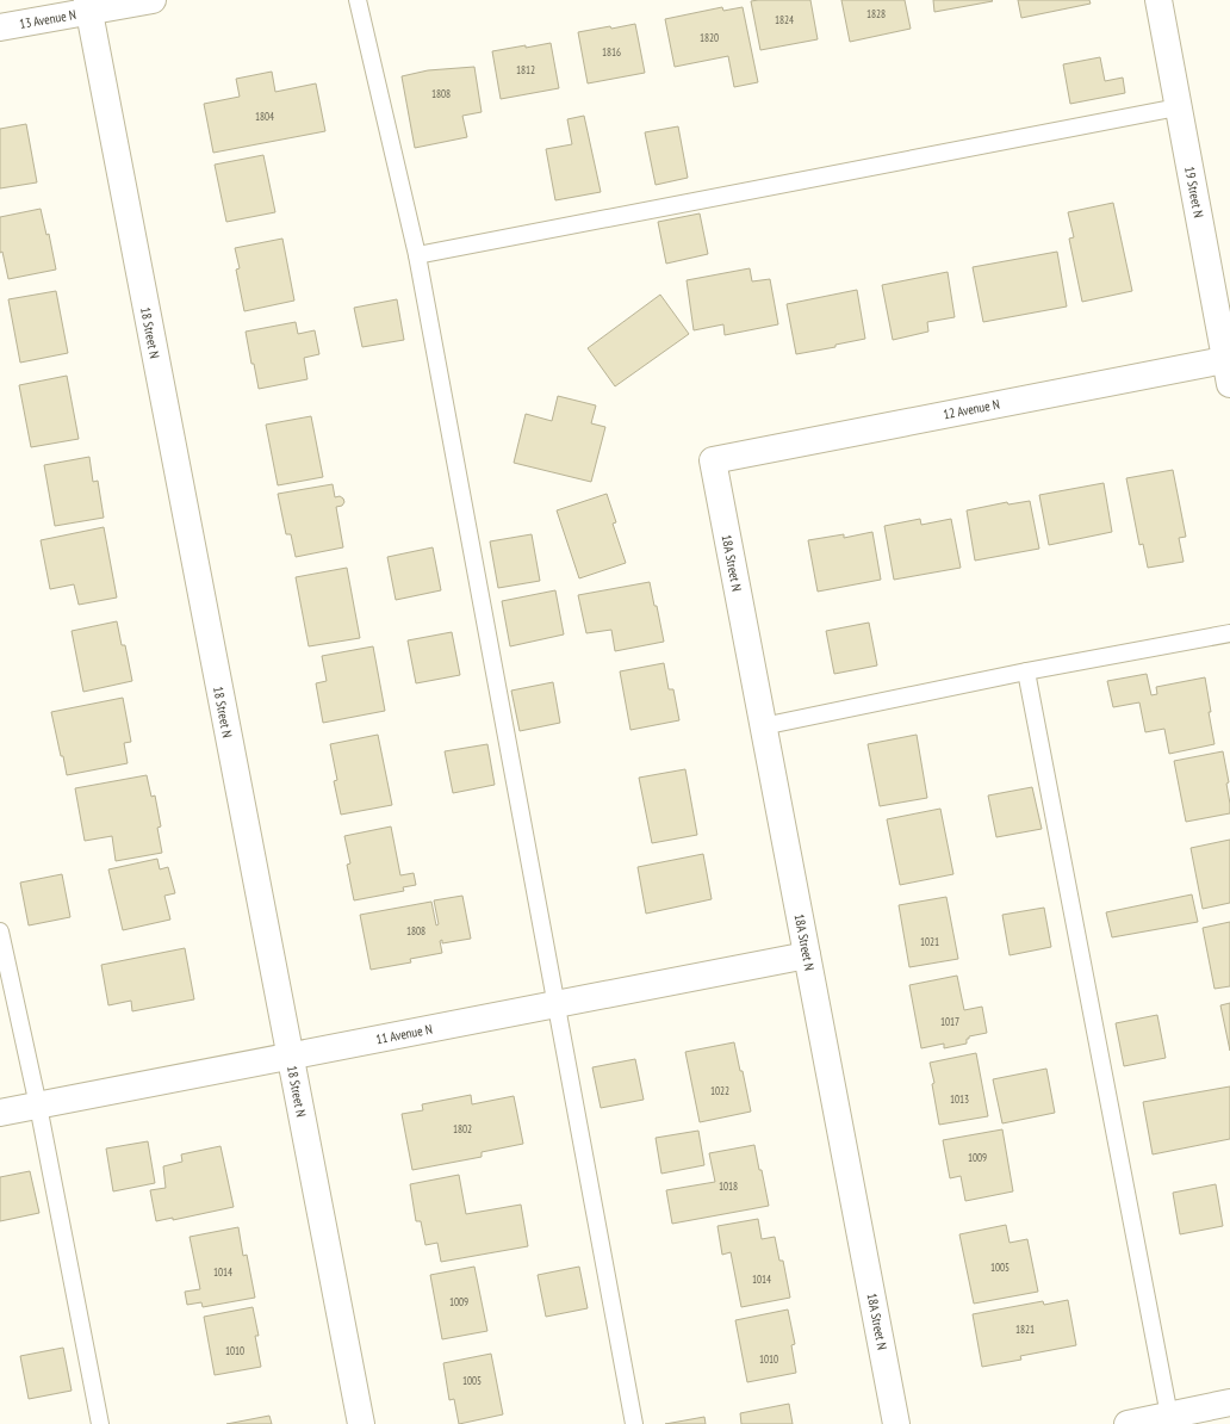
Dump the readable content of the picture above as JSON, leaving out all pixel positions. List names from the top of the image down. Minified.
{"streets":{"street":["13 Avenue N","19 Street N","18 Street N","12 Avenue N","18A Street N","11 Avenue N"]},"crossings":[["13 Avenue N","18 Street N"],["19 Street N","12 Avenue N"],["18 Street N","11 Avenue N"],["12 Avenue N","18A Street N"],["18A Street N","11 Avenue N"]],"house_numbers":["1828","1824","1820","1816","1812","1808","1804","1808","1021","1017","1022","1013","1802","1009","1018","1005","1014","1014","1009","1821","1010","1010","1005"]}
